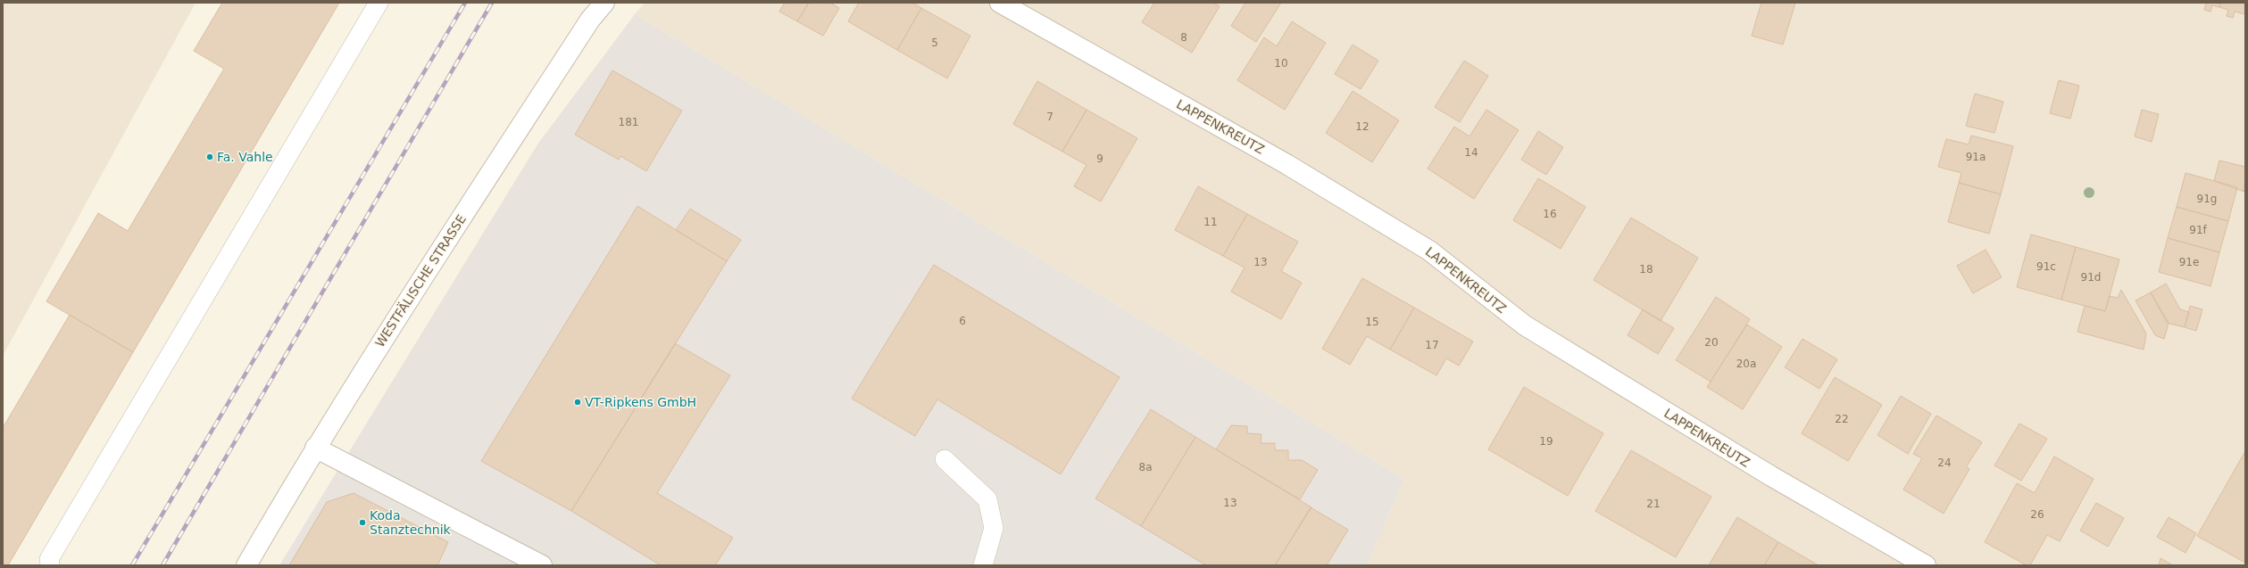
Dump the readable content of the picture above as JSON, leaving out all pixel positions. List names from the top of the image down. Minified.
{"streets":{"street":["LAPPENKREUTZ","WESTFÄLISCHE STRASSE"]},"places":["Fa. Vahle","VT-Ripkens GmbH","Koda Stanztechnik"],"house_numbers":["8","5","10","7","181","12","14","91a","9","91g","16","11","91f","13","91e","91c","18","91d","6","15","20","17","20a","22","19","24","8a","13","21","26"]}
